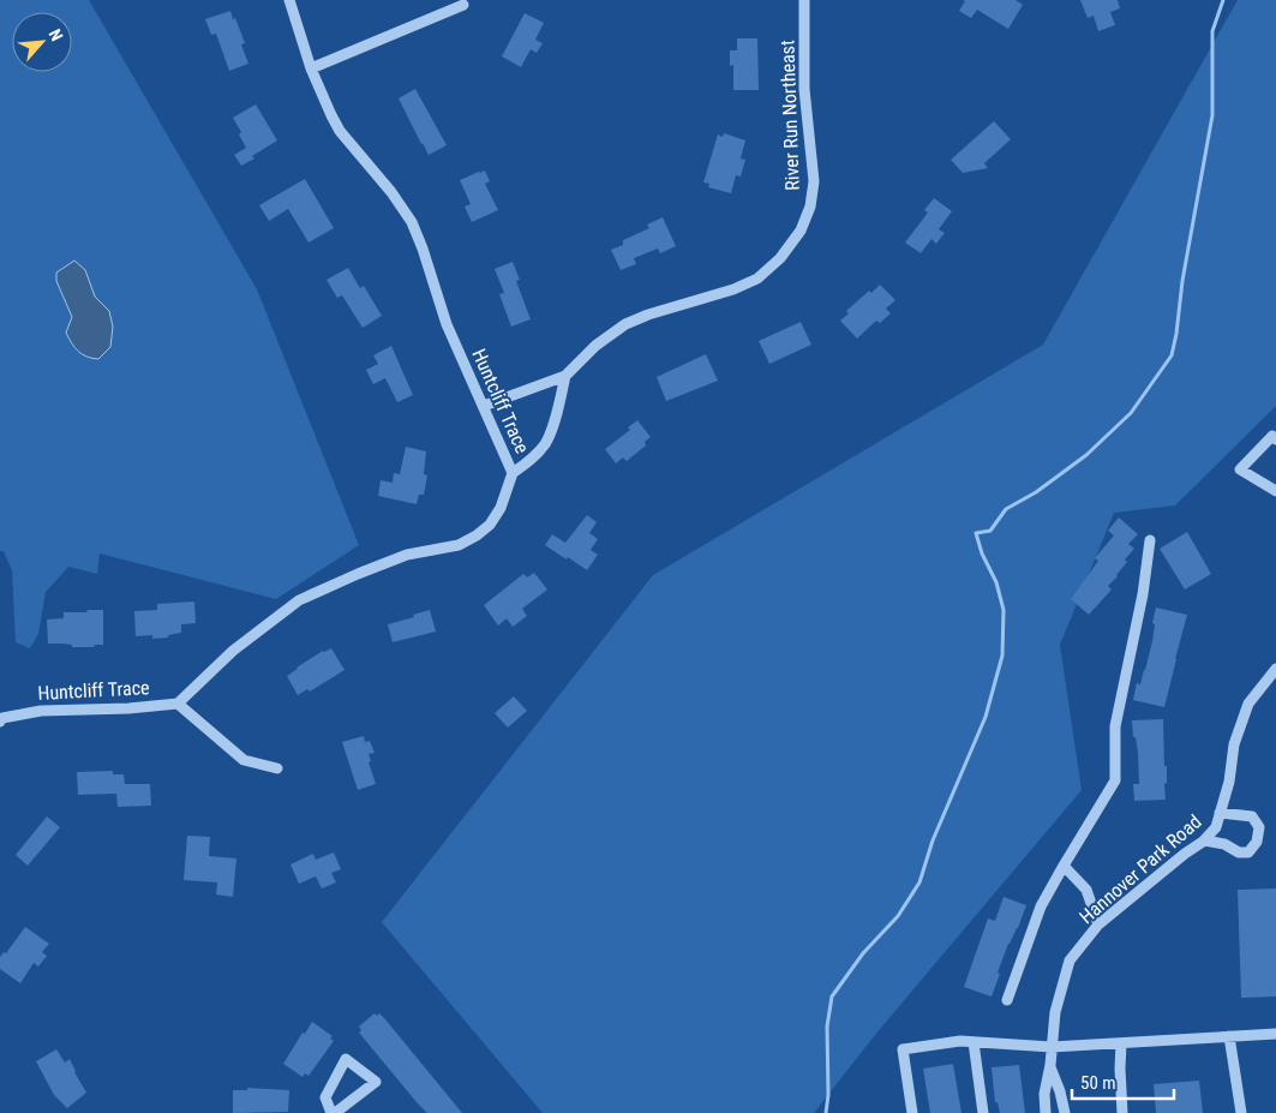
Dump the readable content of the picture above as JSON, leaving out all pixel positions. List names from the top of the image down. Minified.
{"streets":{"street":["River Run Northeast","Huntcliff Trace","Hannover Park Road"]},"crossings":[["River Run Northeast","Huntcliff Trace"]],"scale_bar":"50 m","north":"top right"}
